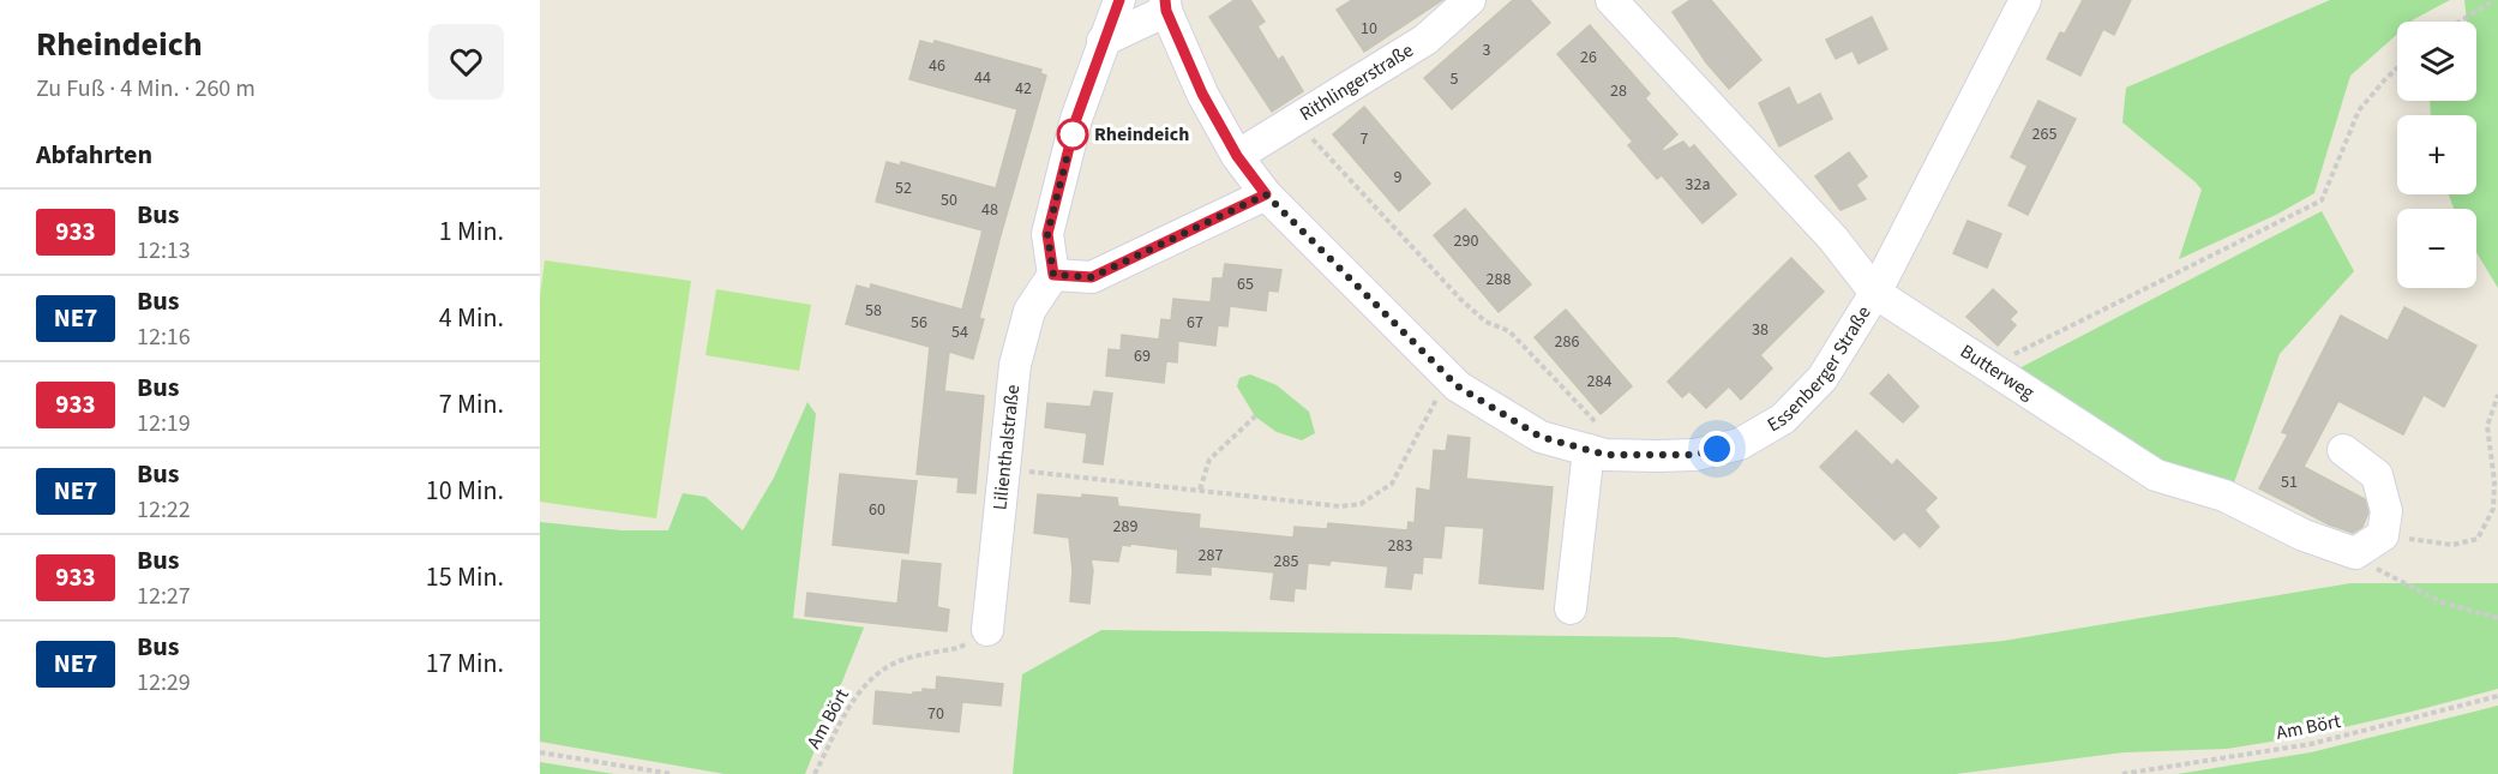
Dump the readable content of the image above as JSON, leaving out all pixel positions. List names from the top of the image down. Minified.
{"streets":{"street":["Rithlingerstraße","Essenberger Straße","Butterweg","Lilienthalstraße"],"path":["Am Bört"]},"crossings":[["Essenberger Straße","Butterweg"],["Lilienthalstraße","Am Bört"]],"places":["Rheindeich"],"lines":["bus line 933"],"house_numbers":["10","3","26","46","44","5","42","28","265","7","9","32a","52","50","48","290","288","65","58","56","67","38","54","286","69","284","51","60","289","283","287","285","70"],"page":{"heading":[["Rheindeich","Zu Fuß · 4 Min. · 260 m"],"Abfahrten"],"map_buttons":["+","−"],"list":[{"mark":"933","name":"Bus","note":"12:13","value":"1 Min."},{"mark":"NE7","name":"Bus","note":"12:16","value":"4 Min."},{"mark":"933","name":"Bus","note":"12:19","value":"7 Min."},{"mark":"NE7","name":"Bus","note":"12:22","value":"10 Min."},{"mark":"933","name":"Bus","note":"12:27","value":"15 Min."},{"mark":"NE7","name":"Bus","note":"12:29","value":"17 Min."}]}}
